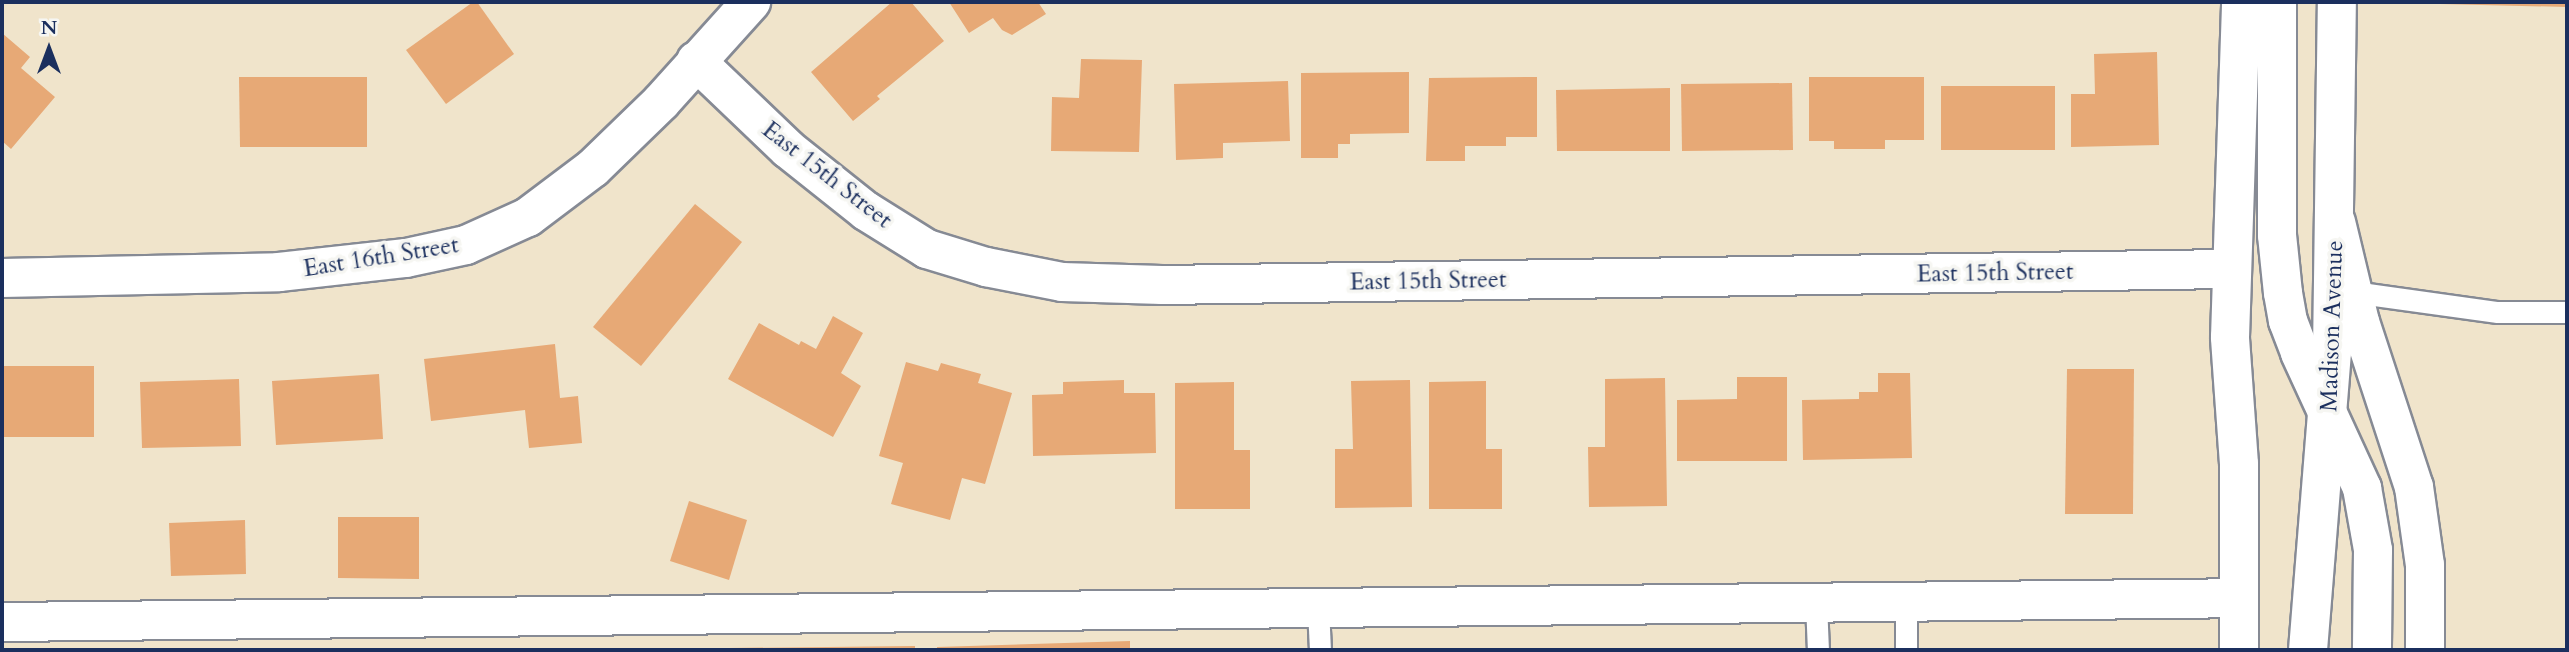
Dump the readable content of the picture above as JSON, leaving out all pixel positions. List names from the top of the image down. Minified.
{"streets":{"main road":["East 15th Street","East 16th Street","Madison Avenue"]},"crossings":[["East 15th Street","East 16th Street"]],"north":"top"}
